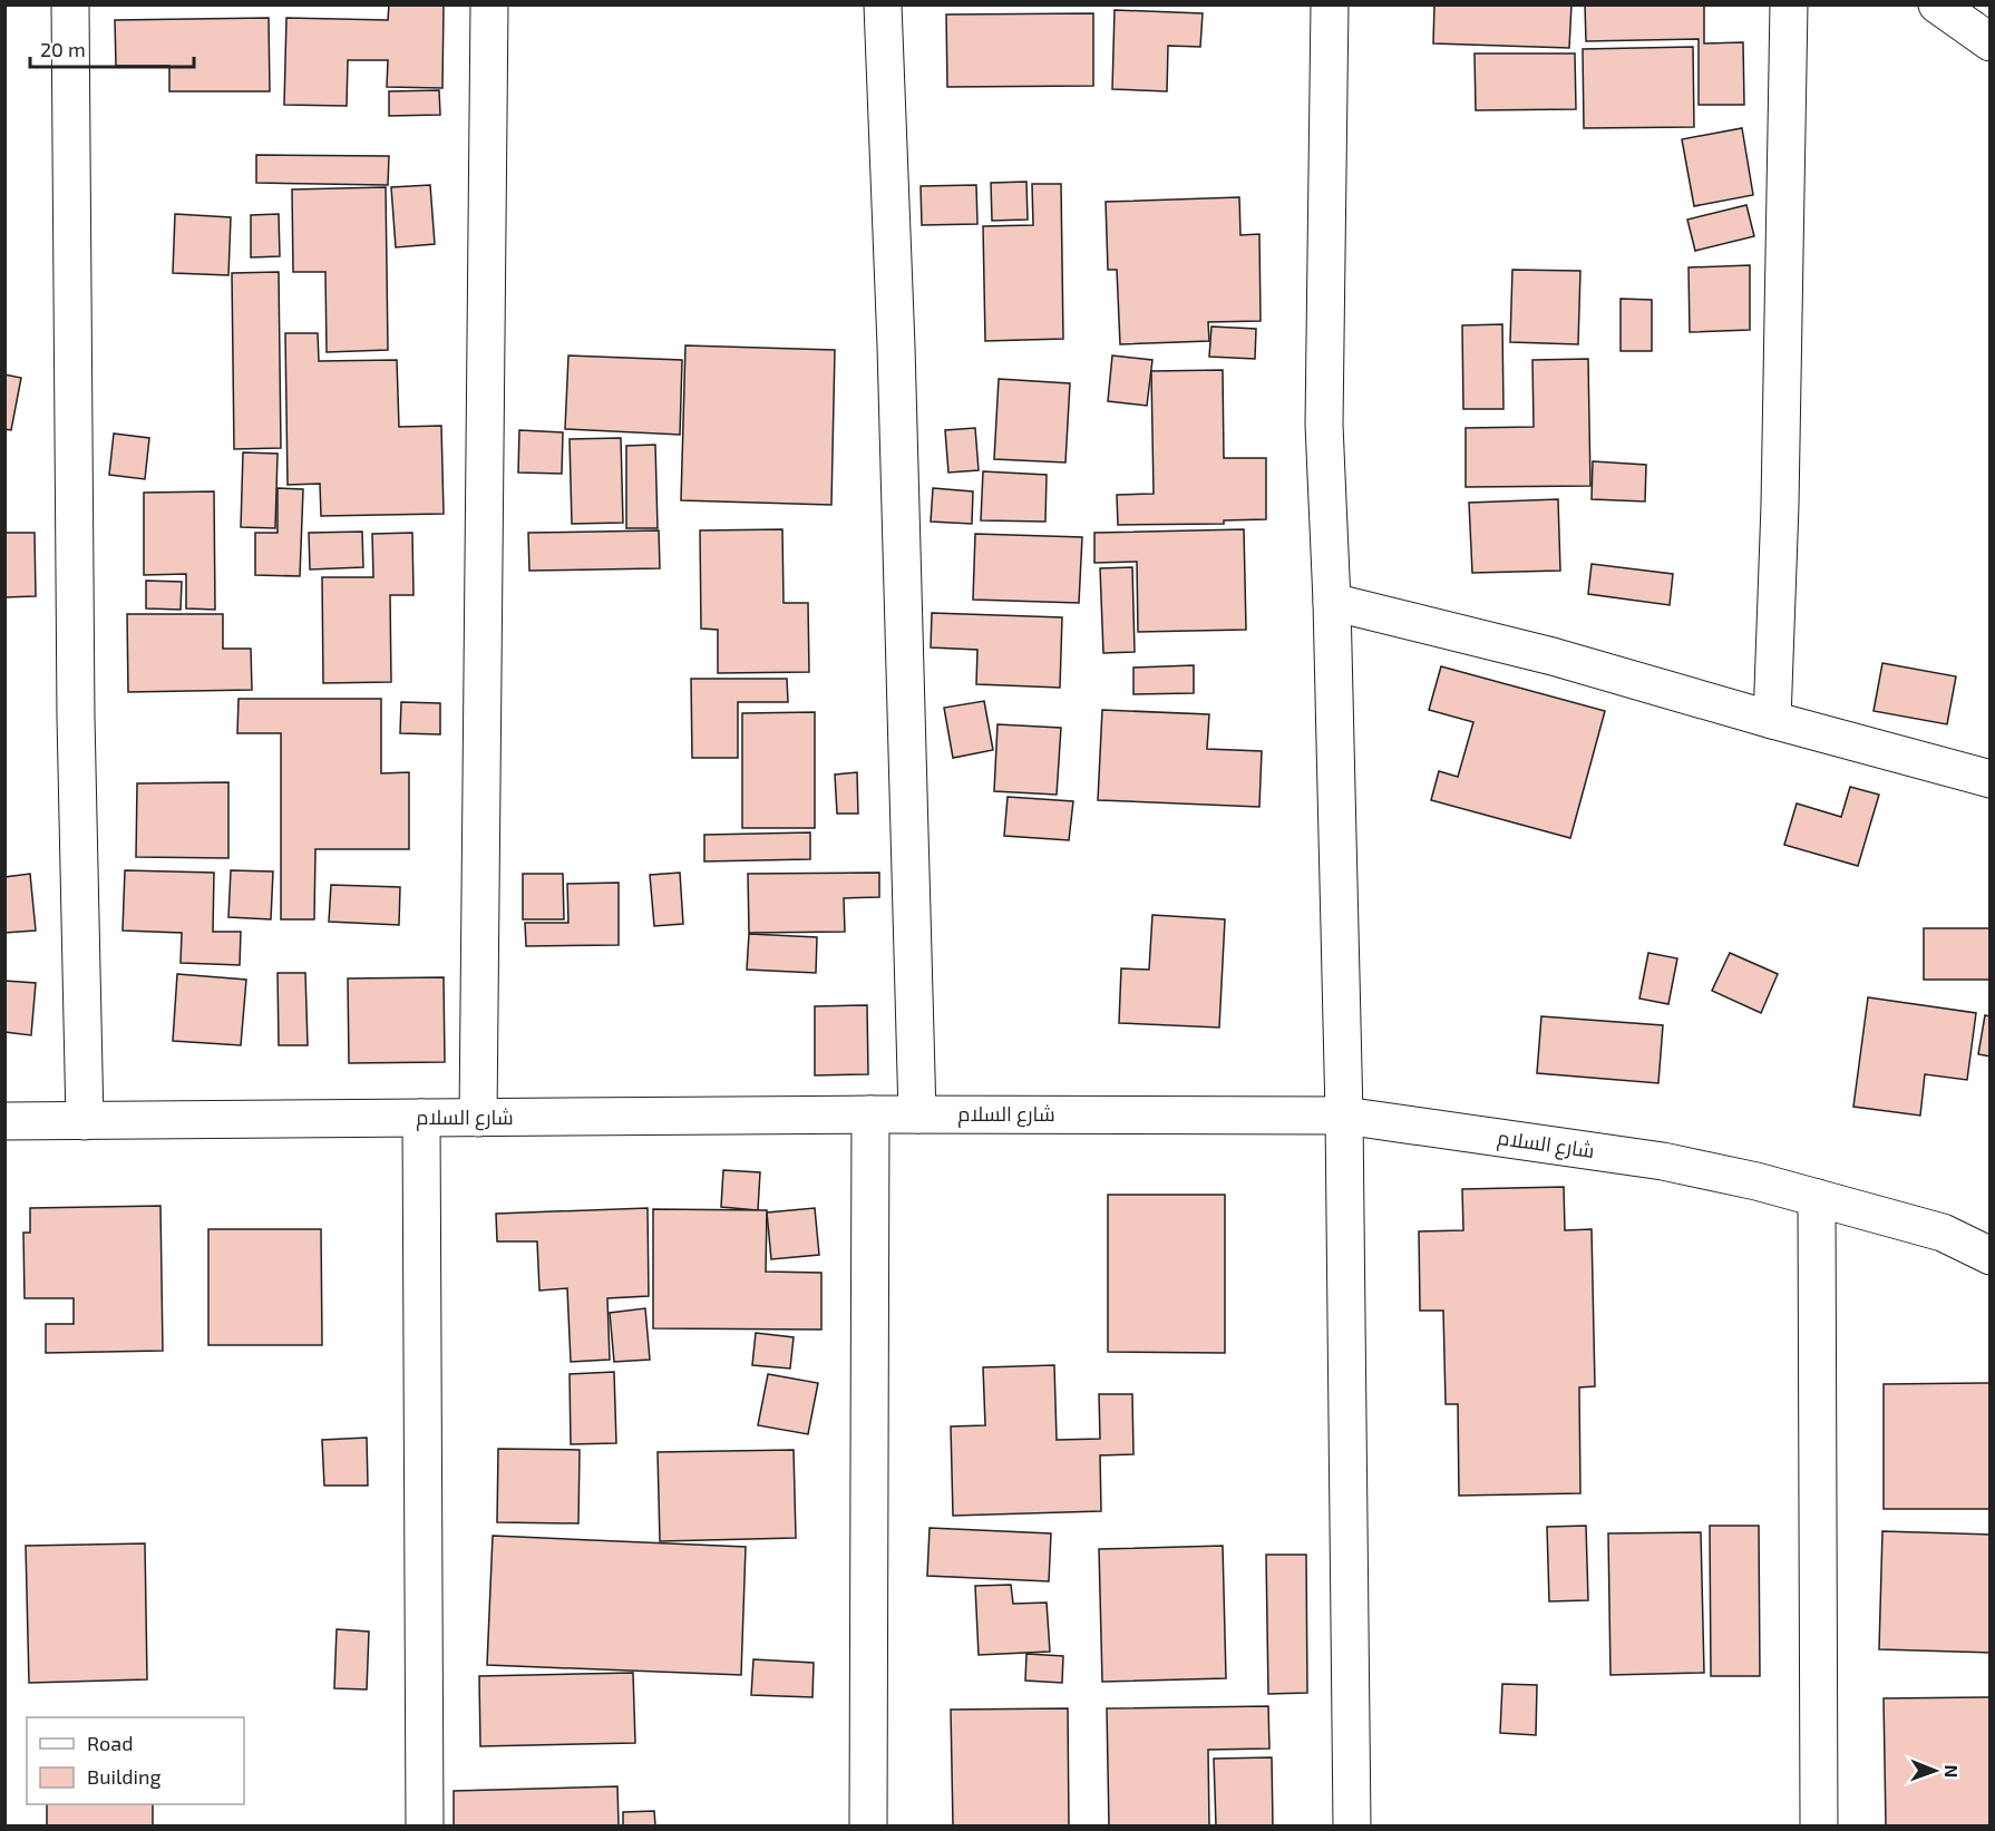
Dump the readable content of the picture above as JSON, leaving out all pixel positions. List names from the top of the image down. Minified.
{"streets":{"street":["شارع السلام"]},"legend":["Road","Building"],"scale_bar":"20 m","north":"right"}
